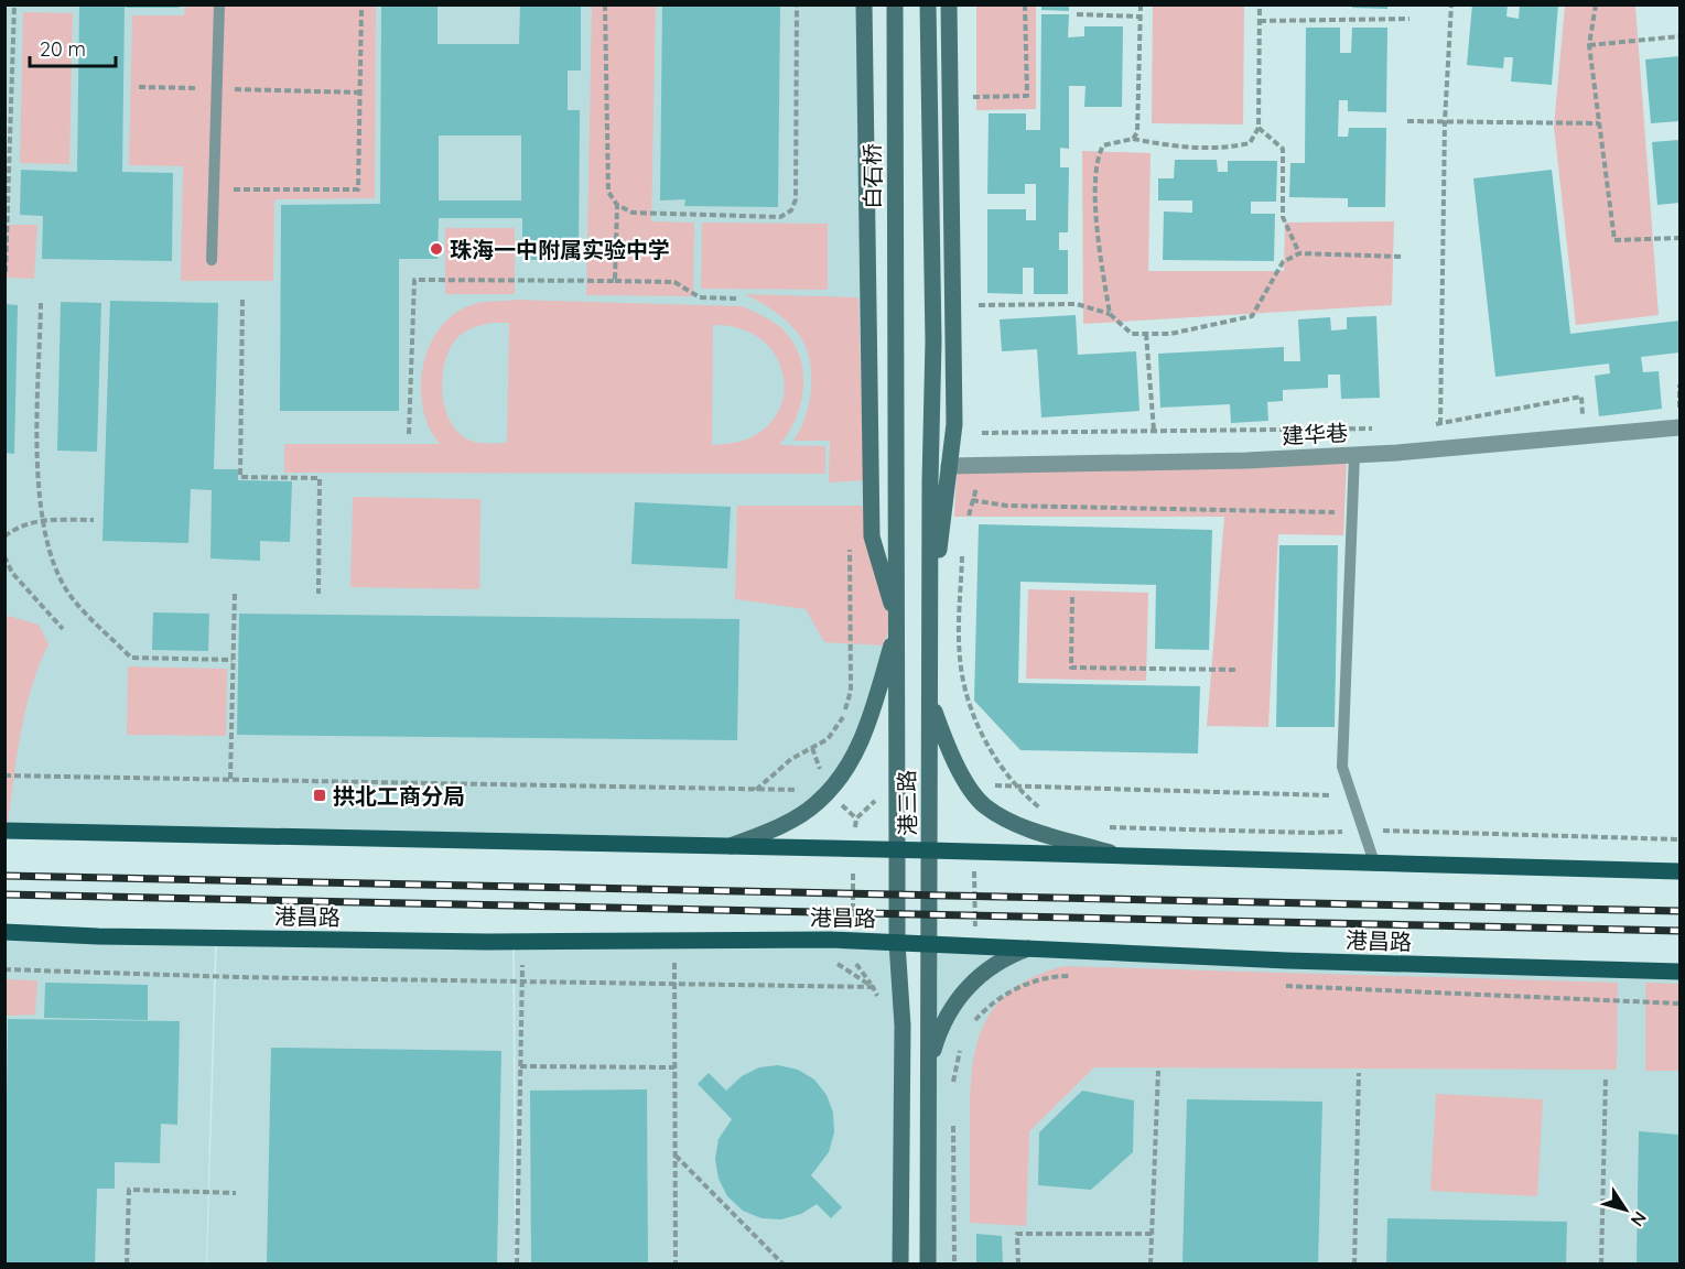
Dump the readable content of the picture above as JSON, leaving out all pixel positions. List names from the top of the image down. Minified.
{"streets":{"main road":["白石桥","港三路","港昌路"],"street":["建华巷"]},"crossings":[["白石桥","港昌路"],["港三路","港昌路"]],"places":{"other":["珠海一中附属实验中学"],"transit":["拱北工商分局"]},"scale_bar":"20 m","north":"bottom right"}
